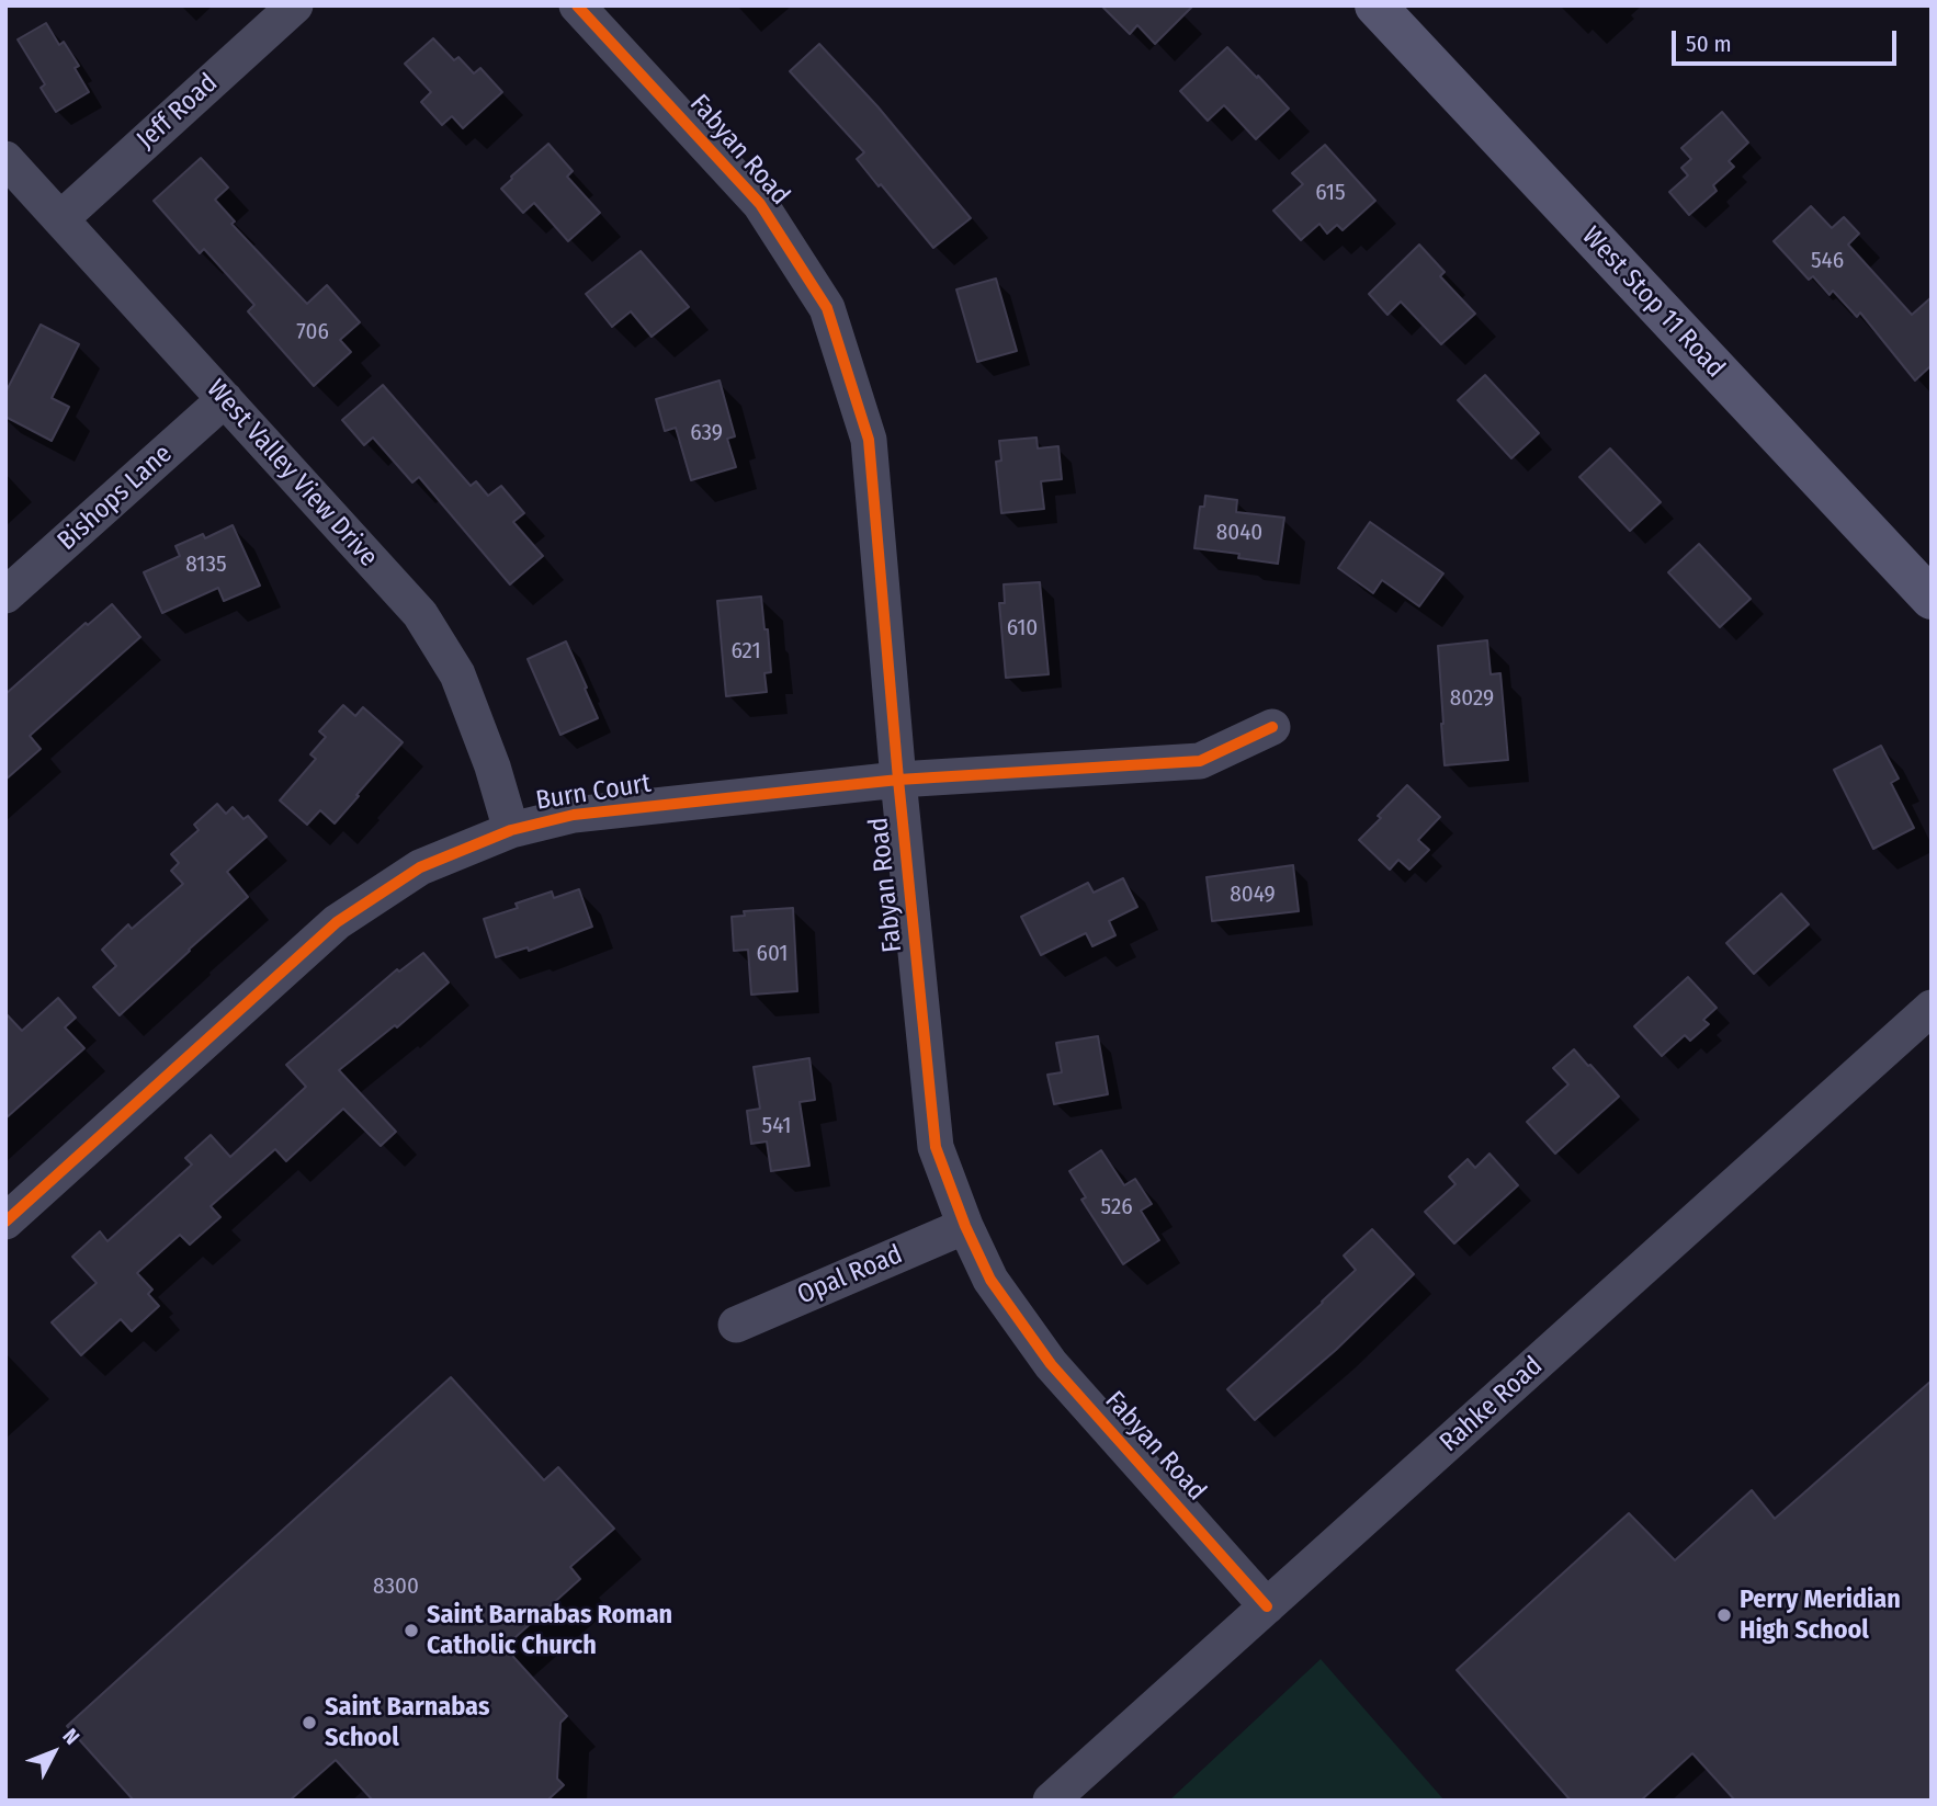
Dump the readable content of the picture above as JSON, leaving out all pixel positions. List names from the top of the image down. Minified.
{"streets":{"main road":["West Stop 11 Road"],"street":["Jeff Road","Fabyan Road","West Valley View Drive","Bishops Lane","Burn Court","Opal Road","Rahke Road"]},"crossings":[["Jeff Road","West Valley View Drive"],["Fabyan Road","Burn Court"],["Fabyan Road","Opal Road"],["Fabyan Road","Rahke Road"],["West Valley View Drive","Bishops Lane"],["West Valley View Drive","Burn Court"]],"places":["Perry Meridian High School","Saint Barnabas Roman Catholic Church","Saint Barnabas School"],"house_numbers":["615","546","706","639","8040","8135","610","621","8029","8049","601","541","526","8300"],"scale_bar":"50 m","north":"top right"}
